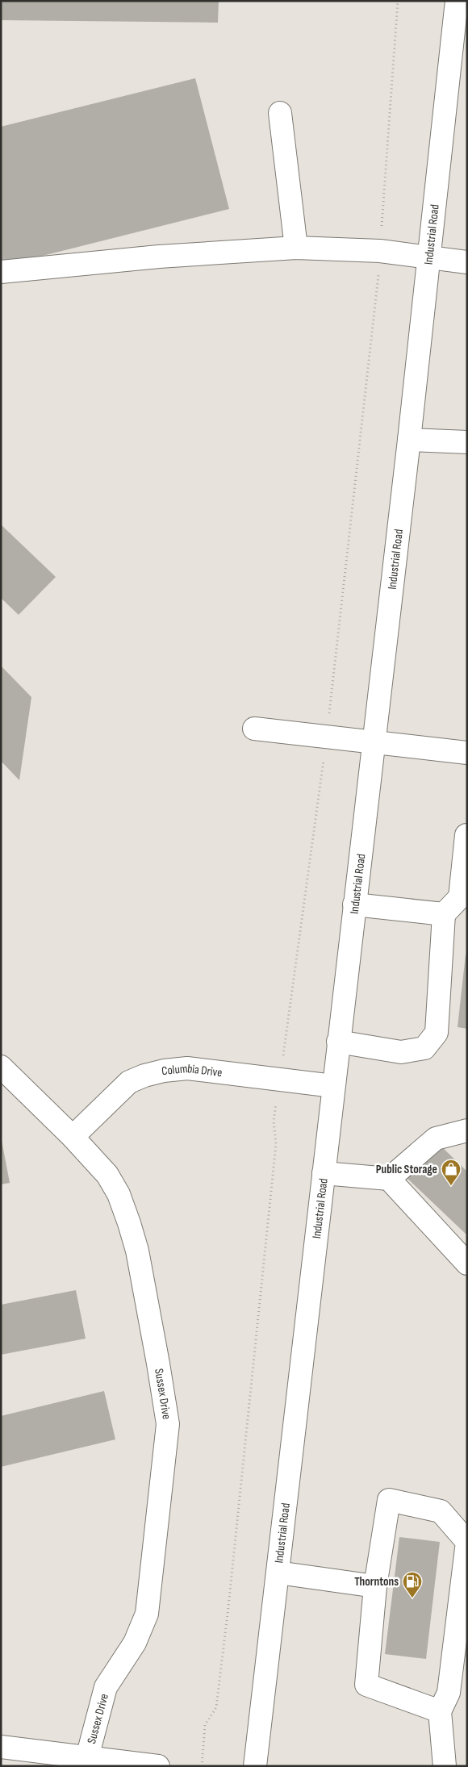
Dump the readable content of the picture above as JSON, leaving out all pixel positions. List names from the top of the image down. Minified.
{"streets":{"main road":["Industrial Road","Columbia Drive","Sussex Drive"]},"crossings":[["Industrial Road","Columbia Drive"],["Columbia Drive","Sussex Drive"]],"places":{"shop":["Public Storage"],"fuel station":["Thorntons"]}}
